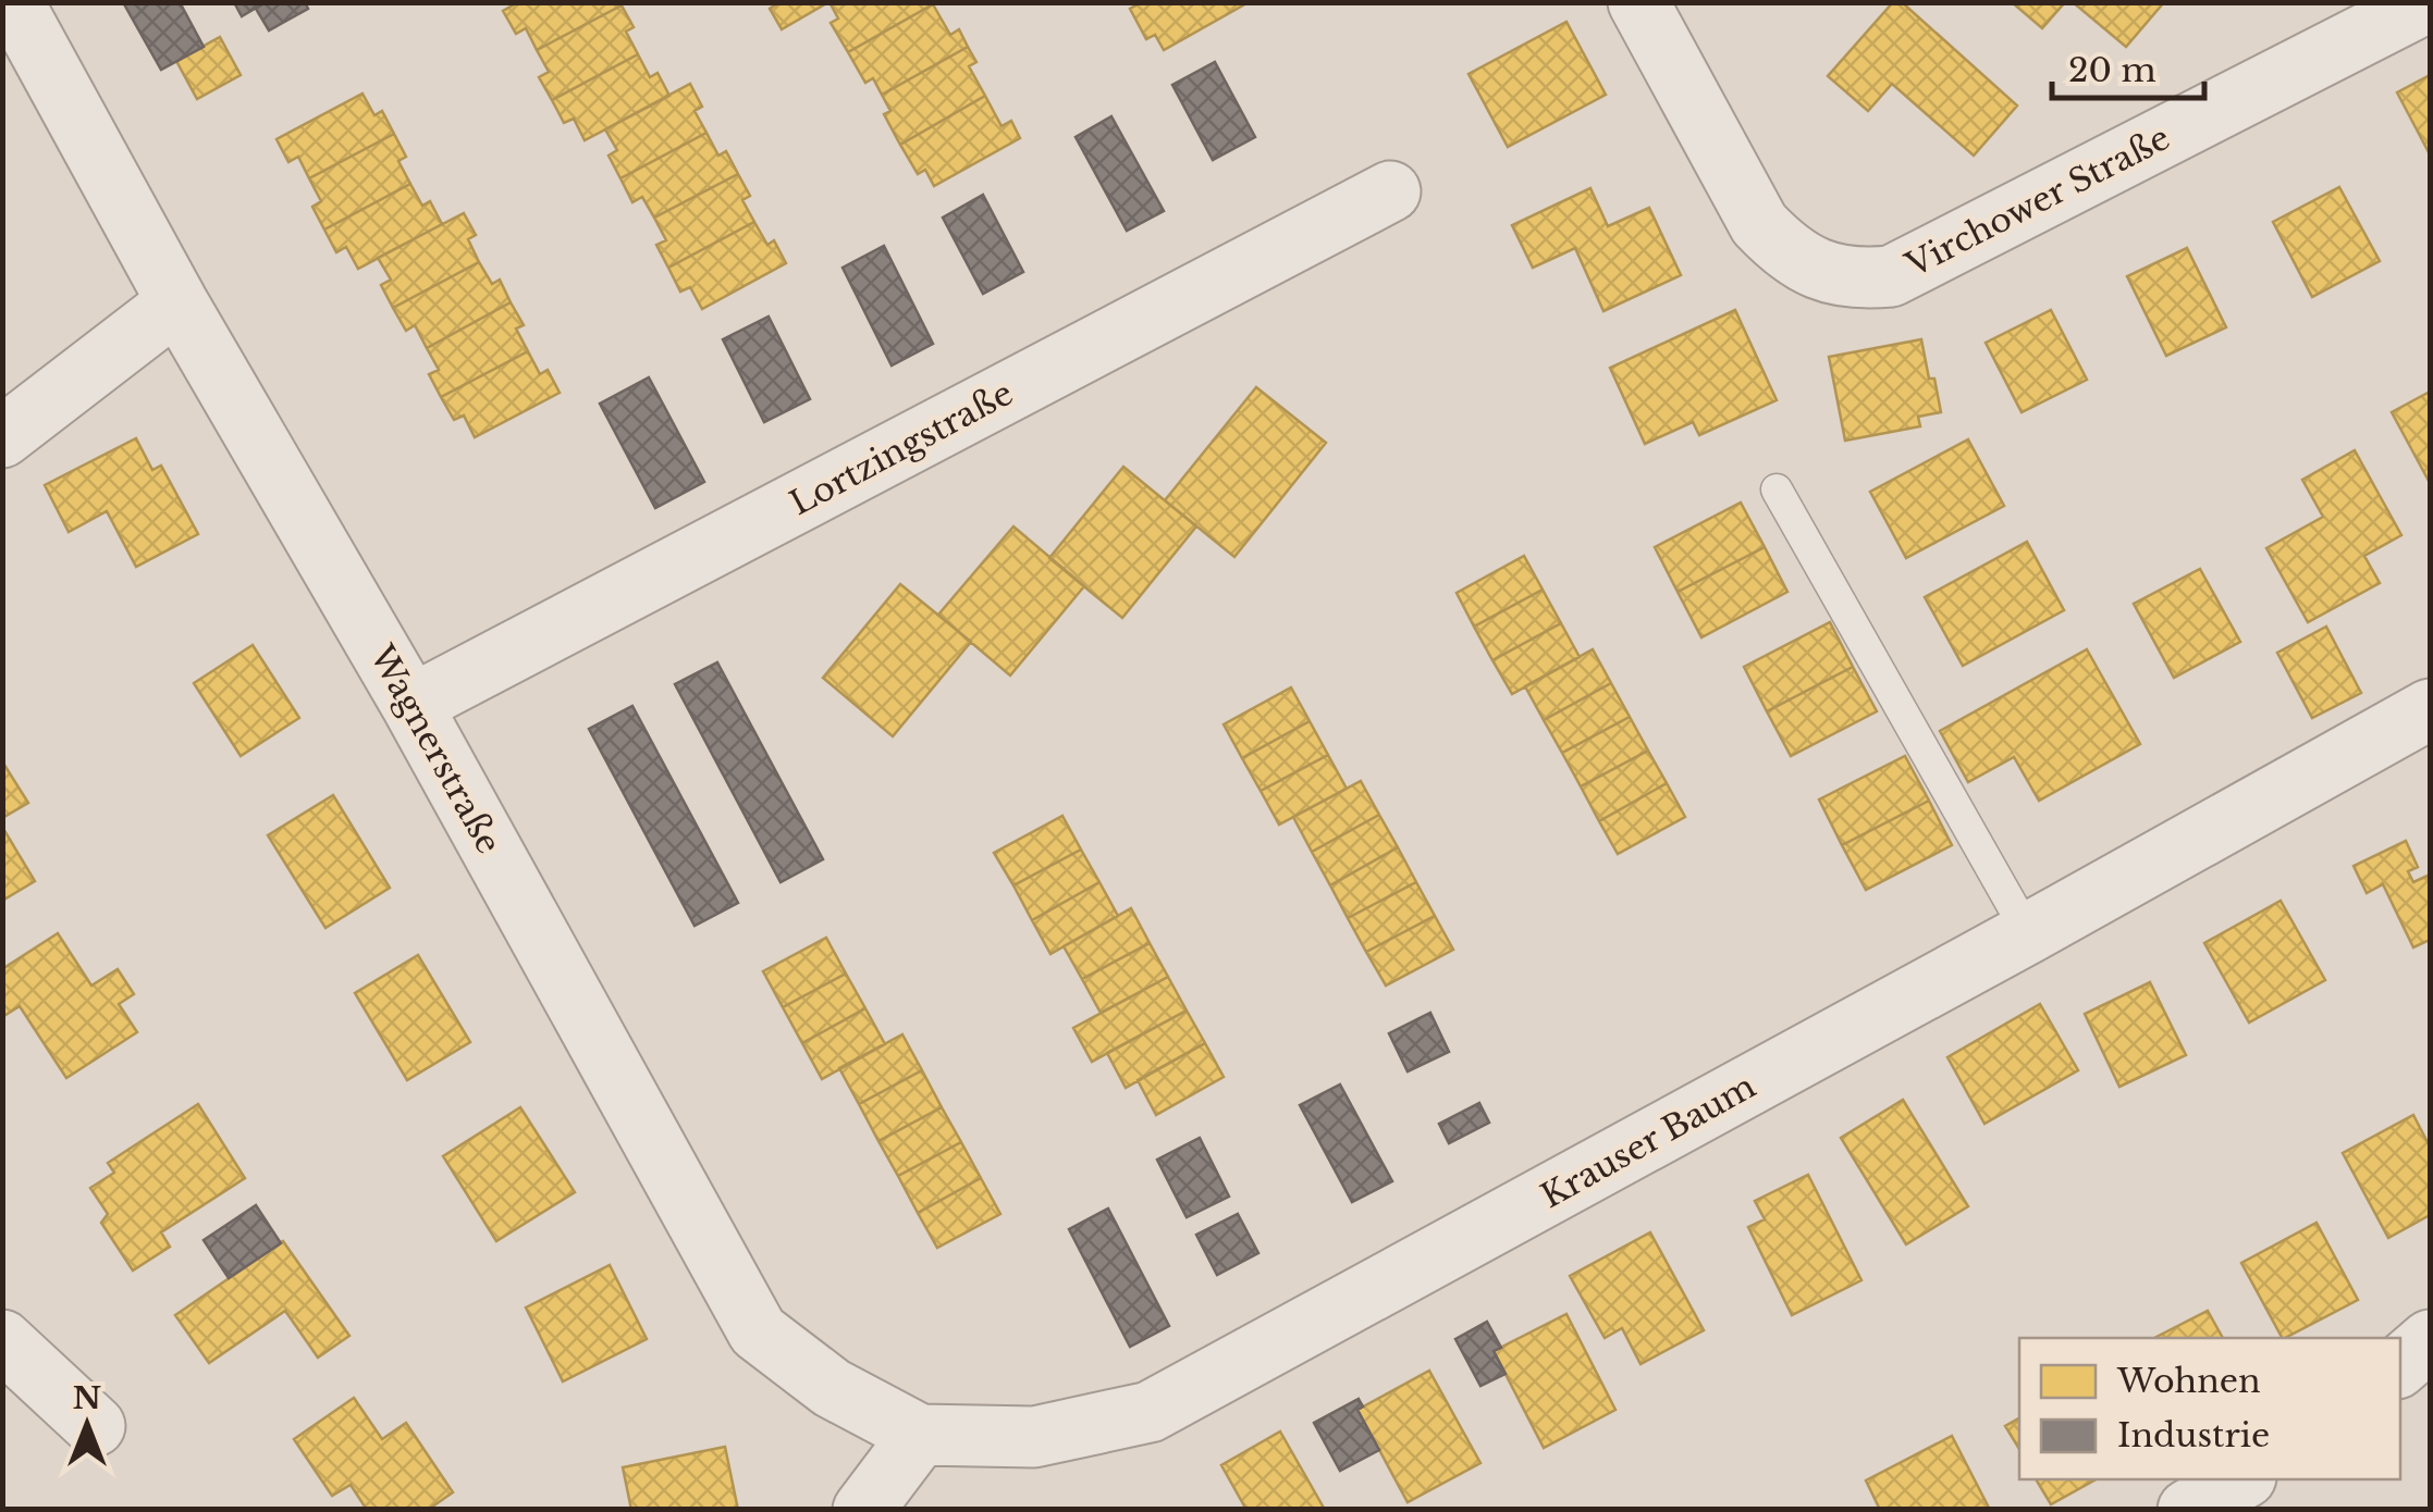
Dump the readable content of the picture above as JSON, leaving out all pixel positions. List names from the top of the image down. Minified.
{"streets":{"street":["Virchower Straße","Lortzingstraße","Wagnerstraße","Krauser Baum"]},"crossings":[["Lortzingstraße","Wagnerstraße"],["Wagnerstraße","Krauser Baum"]],"legend":["Wohnen","Industrie"],"scale_bar":"20 m","north":"top"}
